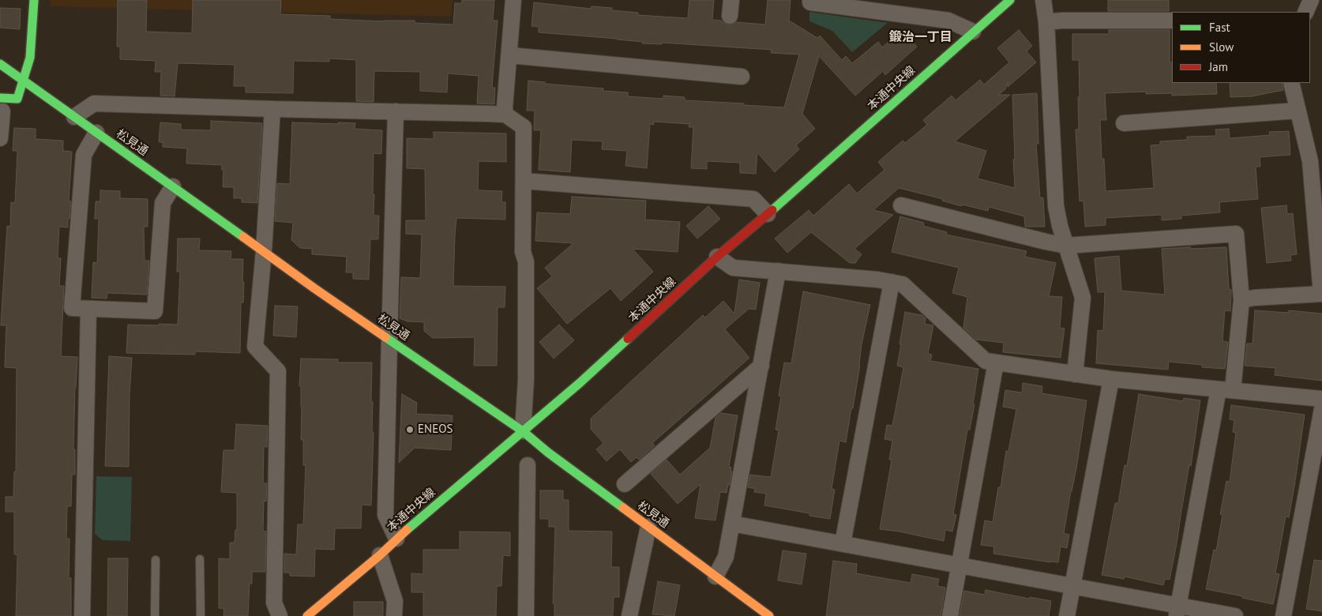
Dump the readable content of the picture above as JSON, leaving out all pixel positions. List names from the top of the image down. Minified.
{"streets":{"street":["本通中央線","松見通"]},"crossings":[["本通中央線","松見通"]],"districts":["鍛治一丁目"],"places":["ENEOS"],"legend":["Fast","Slow","Jam"]}
